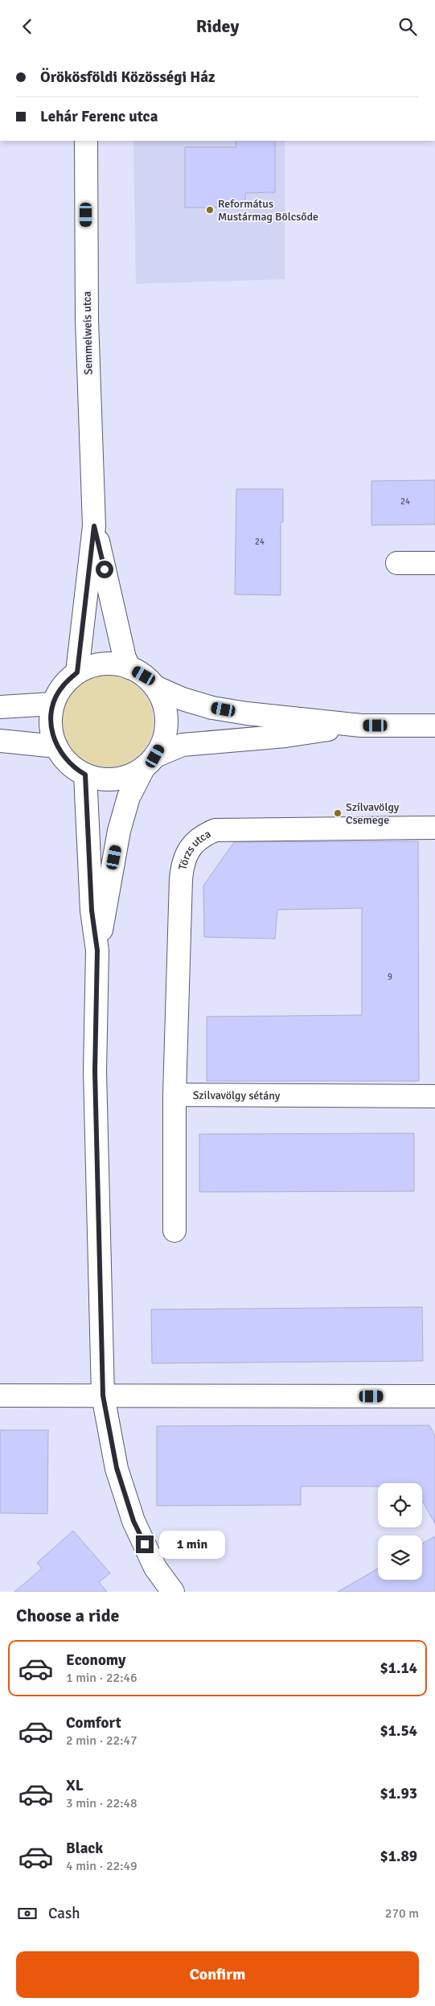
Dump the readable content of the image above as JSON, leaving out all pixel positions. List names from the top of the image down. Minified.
{"streets":{"street":["Semmelweis utca","Törzs utca","Szilvavölgy sétány"]},"crossings":[["Törzs utca","Szilvavölgy sétány"]],"places":["Református Mustármag Bölcsőde","Szílvavölgy Csemege"],"house_numbers":["24","24","9"],"page":{"header":"Ridey","banner":["Örökösföldi Közösségi Ház","Lehár Ferenc utca"],"bubble":"1 min","heading":"Choose a ride","list":[{"name":"Economy","note":"1 min · 22:46","value":"$1.14"},{"name":"Comfort","note":"2 min · 22:47","value":"$1.54"},{"name":"XL","note":"3 min · 22:48","value":"$1.93"},{"name":"Black","note":"4 min · 22:49","value":"$1.89"}],"pay":["Cash","270 m"],"buttons":"Confirm"}}
